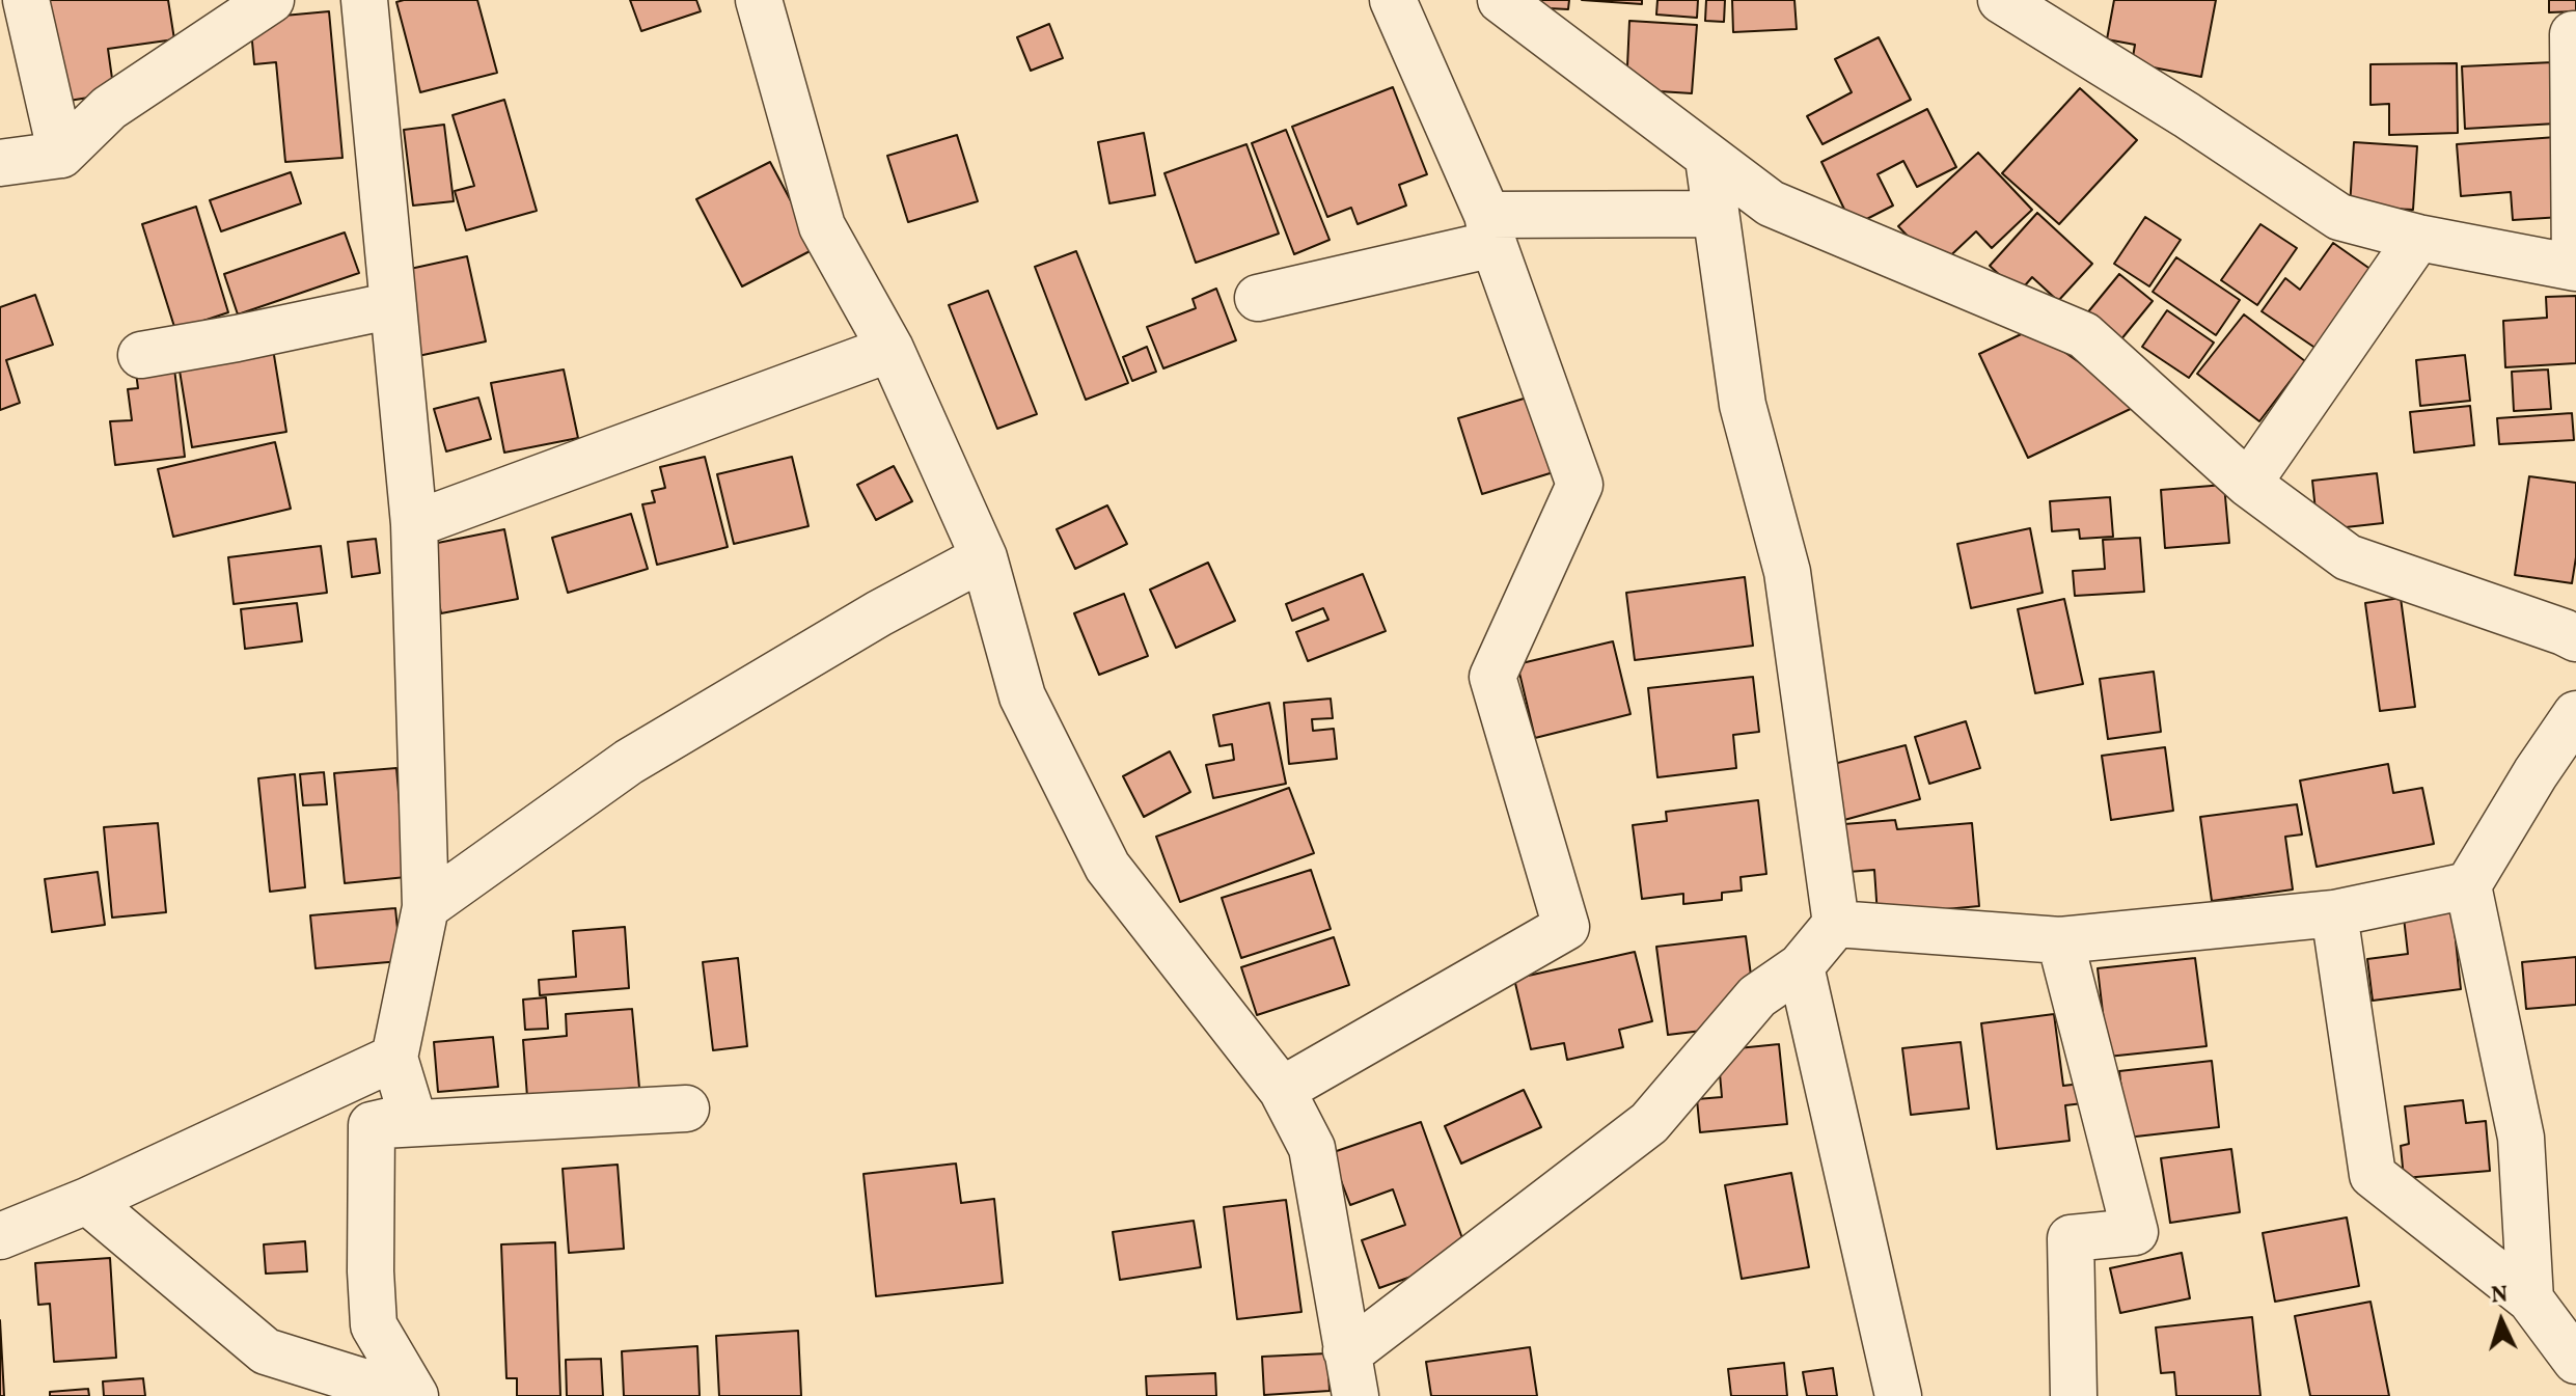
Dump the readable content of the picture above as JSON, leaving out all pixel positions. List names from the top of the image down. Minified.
{"north":"top"}
